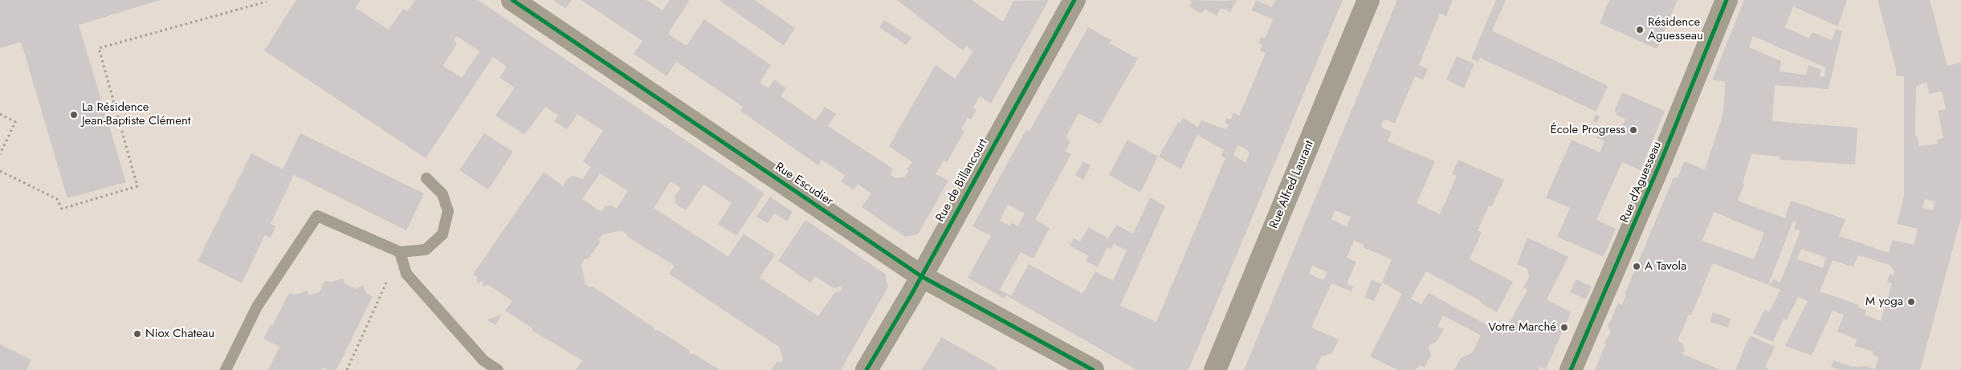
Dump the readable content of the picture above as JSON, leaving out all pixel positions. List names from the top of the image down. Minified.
{"streets":{"street":["Rue de Billancourt","Rue d'Aguesseau","Rue Escudier","Rue Alfred Laurant"]},"crossings":[["Rue de Billancourt","Rue Escudier"]],"places":["Résidence Aguesseau","La Résidence Jean-Baptiste Clément","École Progress","A Tavola","M yoga","Votre Marché","Niox Chateau"]}
